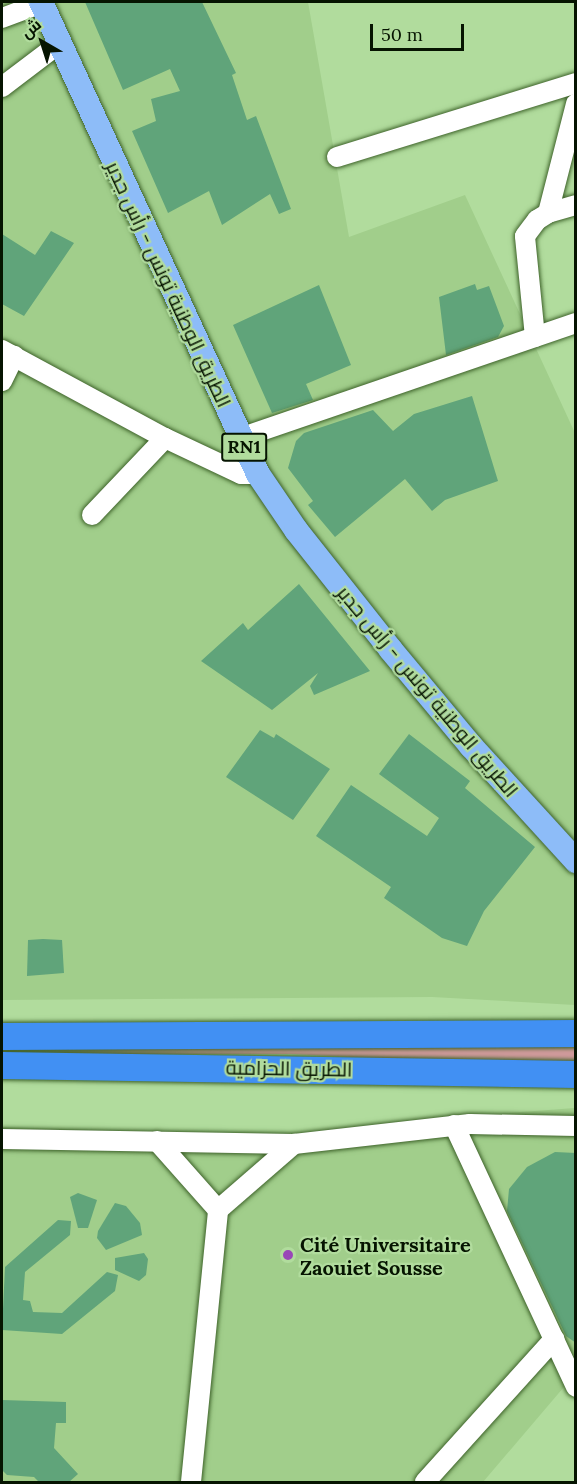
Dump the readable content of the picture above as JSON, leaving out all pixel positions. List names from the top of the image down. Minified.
{"streets":{"highway":["الطريق الحزامية"],"main road":["الطريق الوطنية تونس - رأس جدير","RN1"]},"places":["Cité Universitaire Zaouiet Sousse"],"scale_bar":"50 m","north":"top left"}
